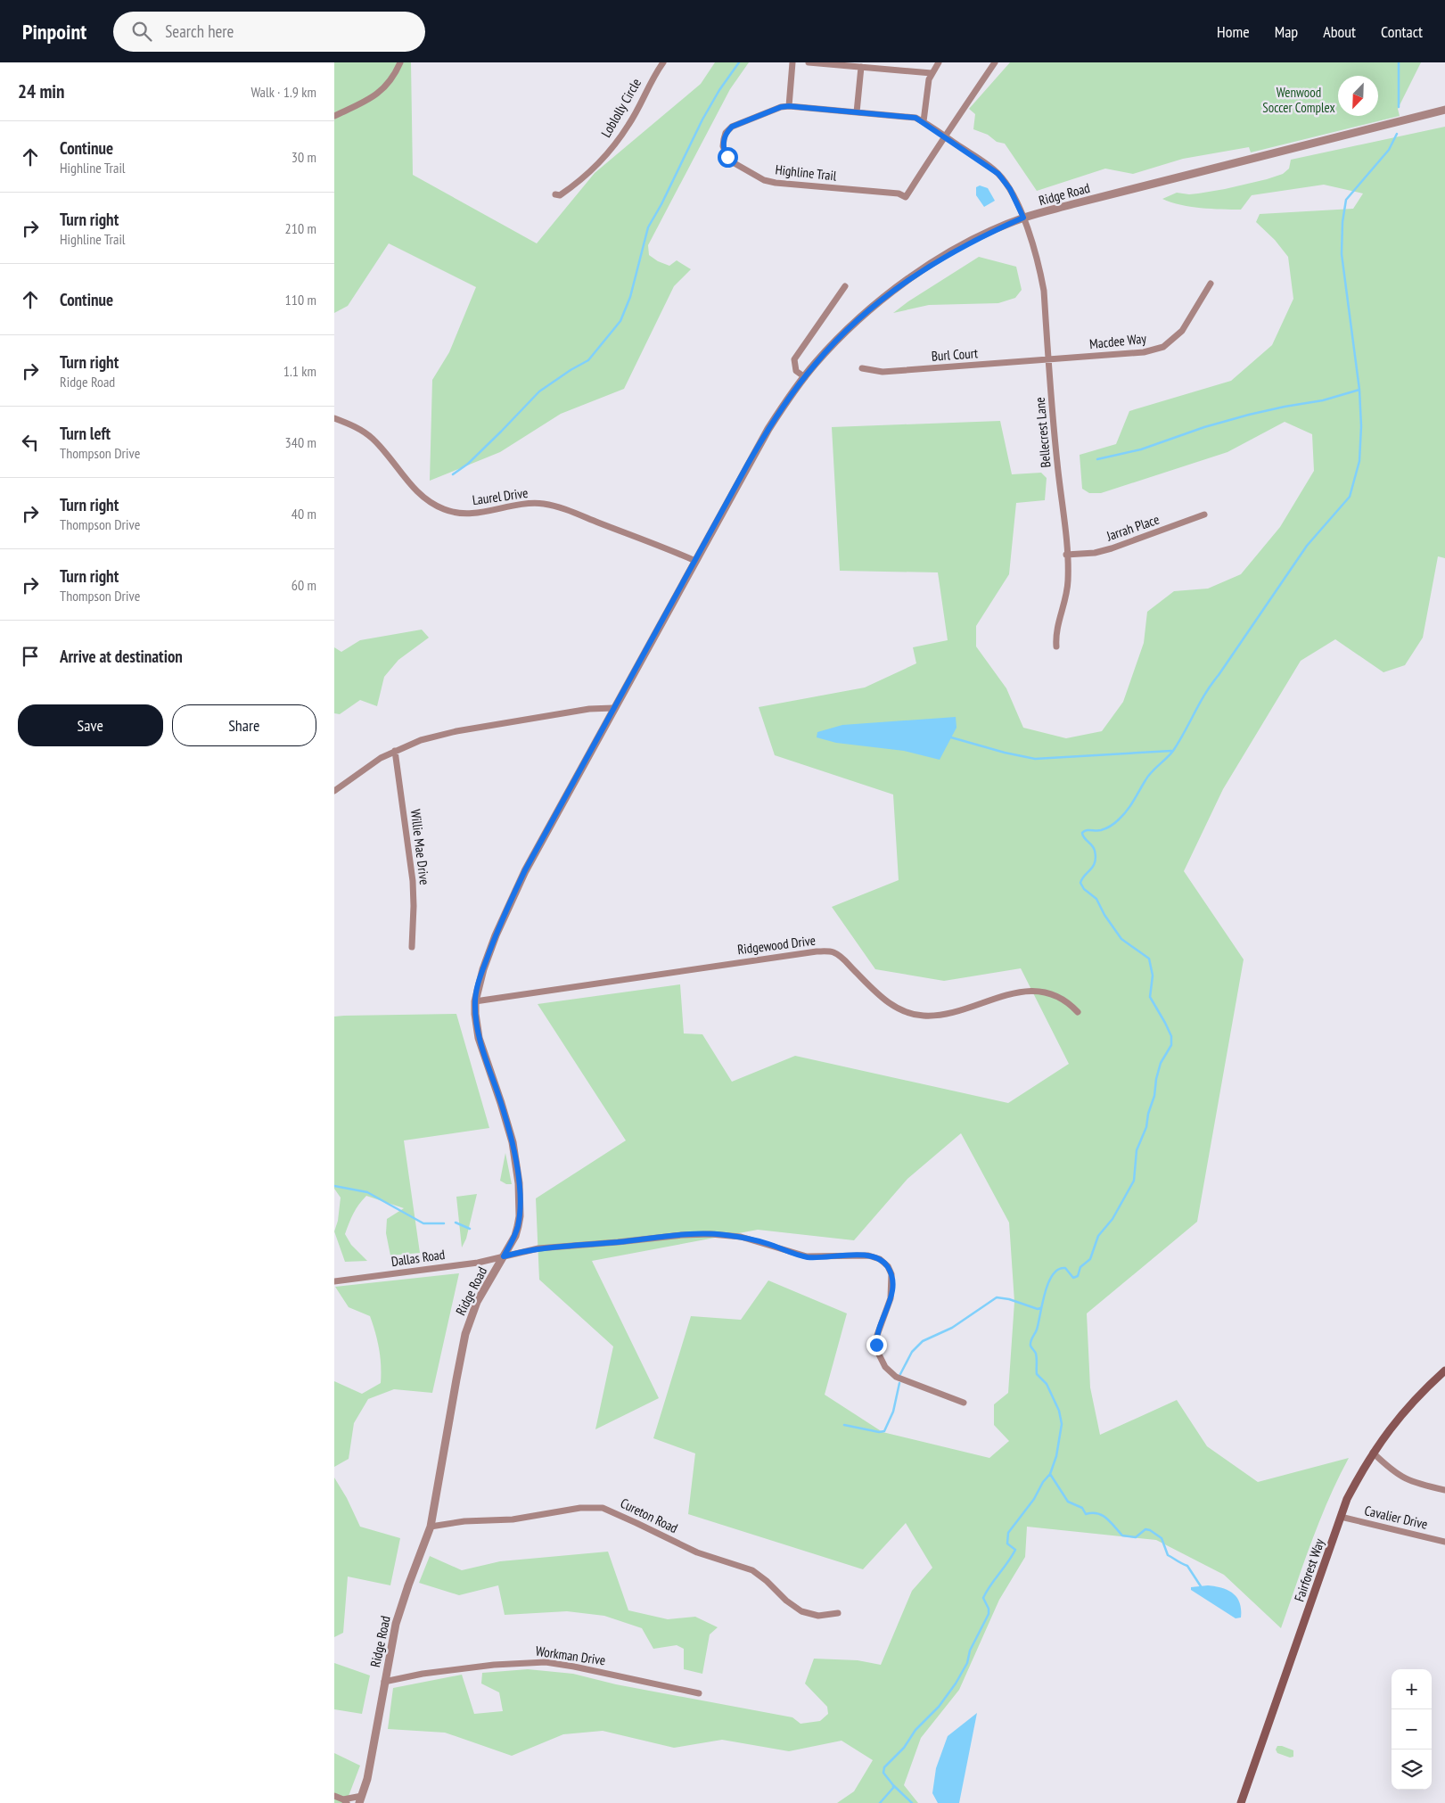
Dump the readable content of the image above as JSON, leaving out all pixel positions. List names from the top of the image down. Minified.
{"streets":{"main road":["Fairforest Way"],"street":["Loblolly Circle","Highline Trail","Ridge Road","Macdee Way","Burl Court","Bellecrest Lane","Laurel Drive","Jarrah Place","Willie Mae Drive","Ridgewood Drive","Dallas Road","Cureton Road","Cavalier Drive","Workman Drive"]},"crossings":[["Highline Trail","Ridge Road"],["Highline Trail","Bellecrest Lane"],["Ridge Road","Bellecrest Lane"],["Ridge Road","Laurel Drive"],["Ridge Road","Ridgewood Drive"],["Ridge Road","Dallas Road"],["Ridge Road","Cureton Road"],["Ridge Road","Workman Drive"],["Macdee Way","Burl Court"],["Macdee Way","Bellecrest Lane"],["Burl Court","Bellecrest Lane"],["Bellecrest Lane","Jarrah Place"],["Cavalier Drive","Fairforest Way"]],"parks":["Wenwood Soccer Complex"],"north":"bottom left","page":{"header":"Pinpoint","search":"Search here","nav":["Home","Map","About","Contact"],"heading":["24 min","Walk · 1.9 km"],"list":[["Continue","Highline Trail","30 m"],["Turn right","Highline Trail","210 m"],["Continue","110 m"],["Turn right","Ridge Road","1.1 km"],["Turn left","Thompson Drive","340 m"],["Turn right","Thompson Drive","40 m"],["Turn right","Thompson Drive","60 m"],"Arrive at destination"],"buttons":["Save","Share"],"map_buttons":["+","−"]}}
